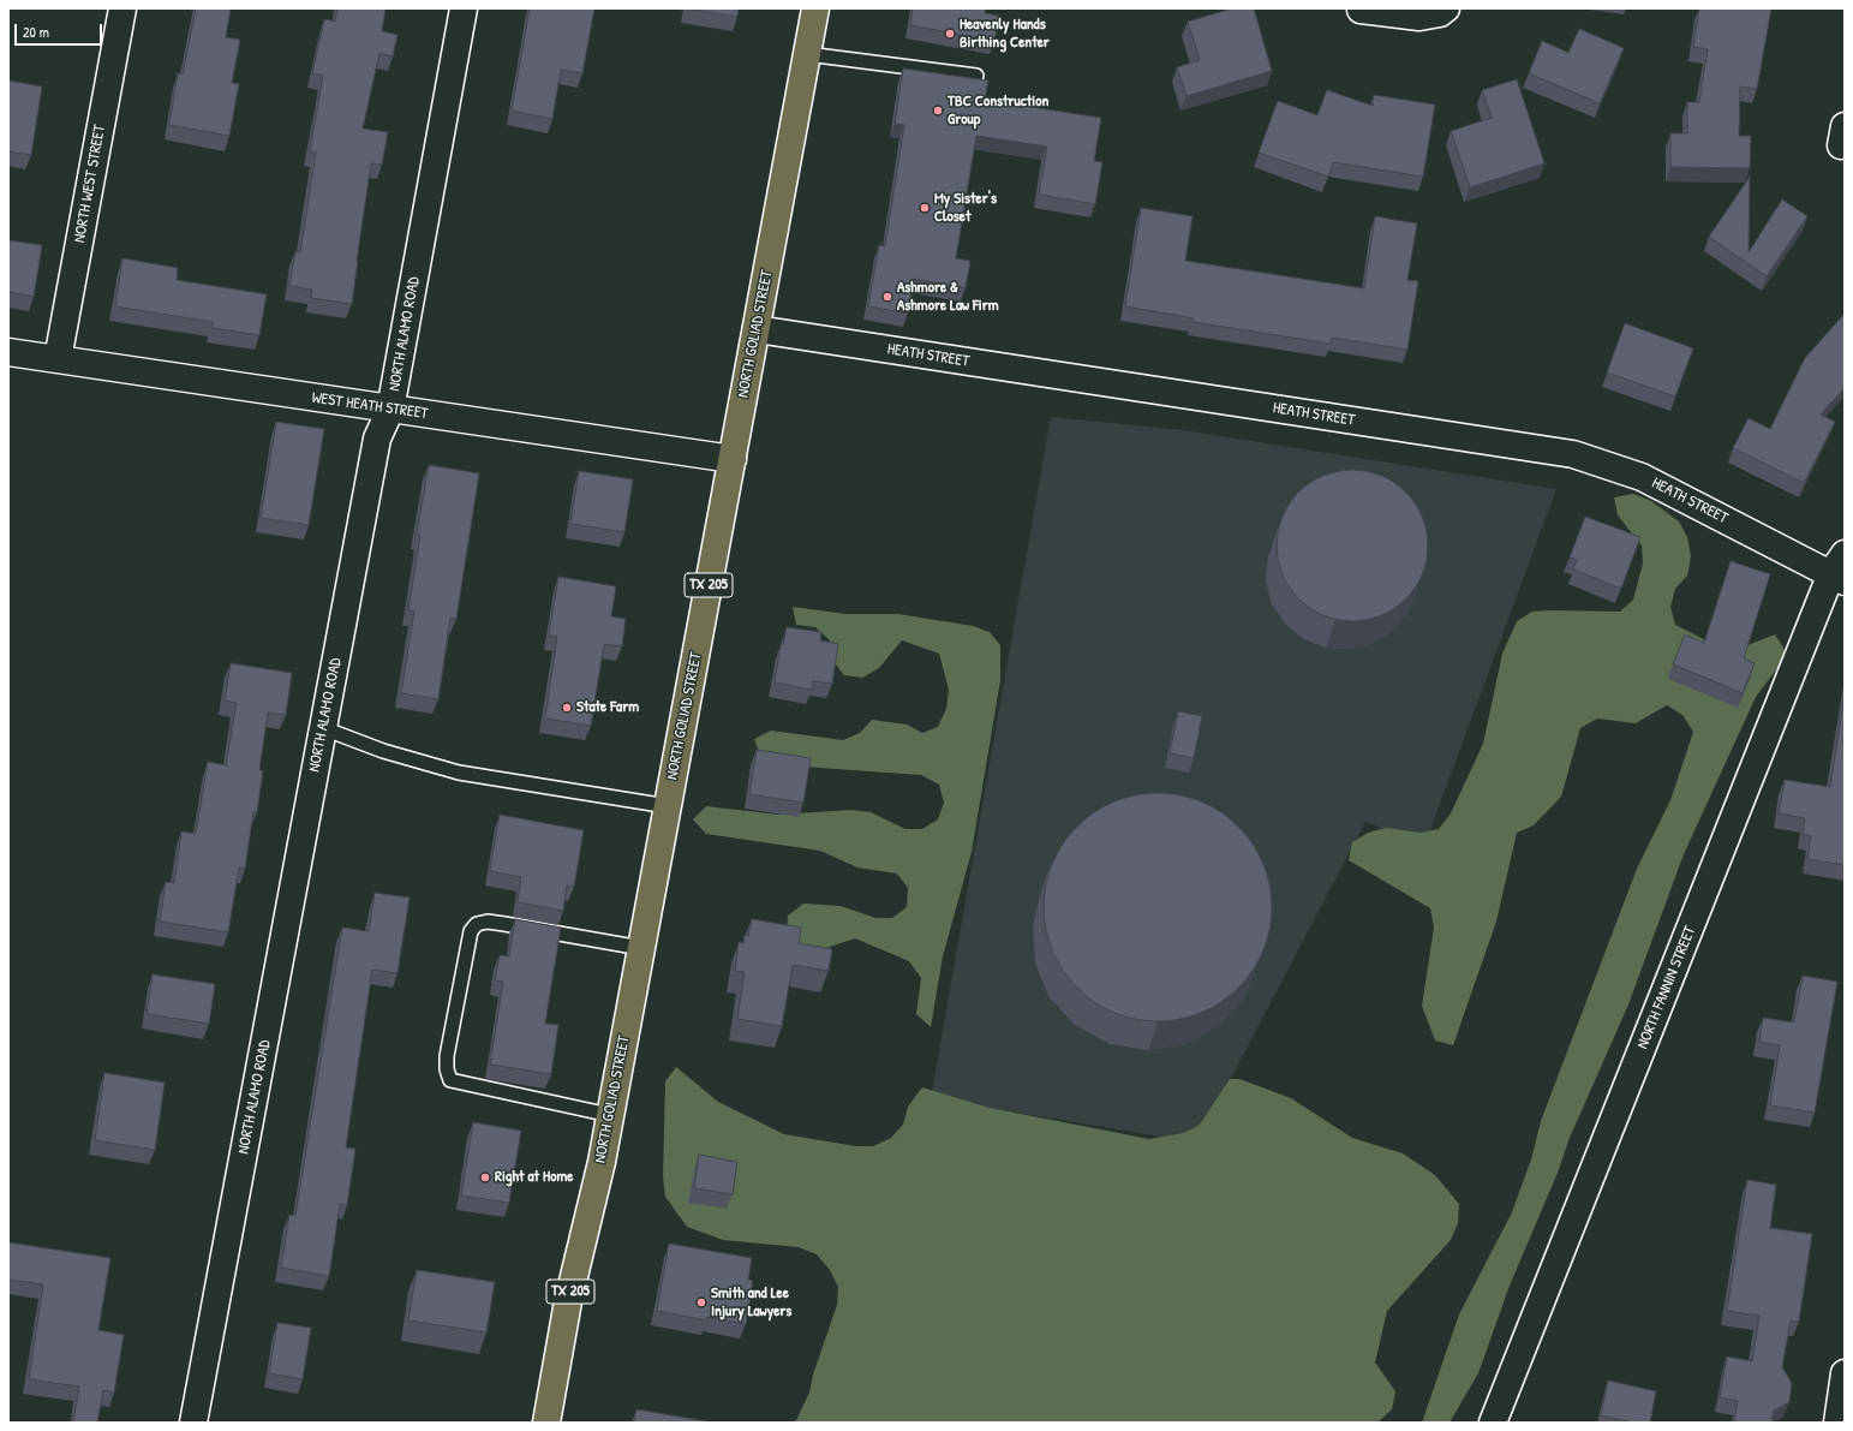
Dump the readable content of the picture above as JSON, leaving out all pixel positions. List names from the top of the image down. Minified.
{"streets":{"main road":["NORTH GOLIAD STREET","TX 205"],"street":["NORTH WEST STREET","NORTH ALAMO ROAD","HEATH STREET","WEST HEATH STREET","NORTH FANNIN STREET"]},"crossings":[["NORTH WEST STREET","WEST HEATH STREET"],["NORTH ALAMO ROAD","WEST HEATH STREET"],["NORTH GOLIAD STREET","HEATH STREET"],["NORTH GOLIAD STREET","WEST HEATH STREET"],["HEATH STREET","NORTH FANNIN STREET"]],"places":["Heavenly Hands Birthing Center","TBC Construction Group","My Sister's Closet","Ashmore & Ashmore Law Firm","State Farm","Right at Home","Smith and Lee Injury Lawyers"],"scale_bar":"20 m"}
